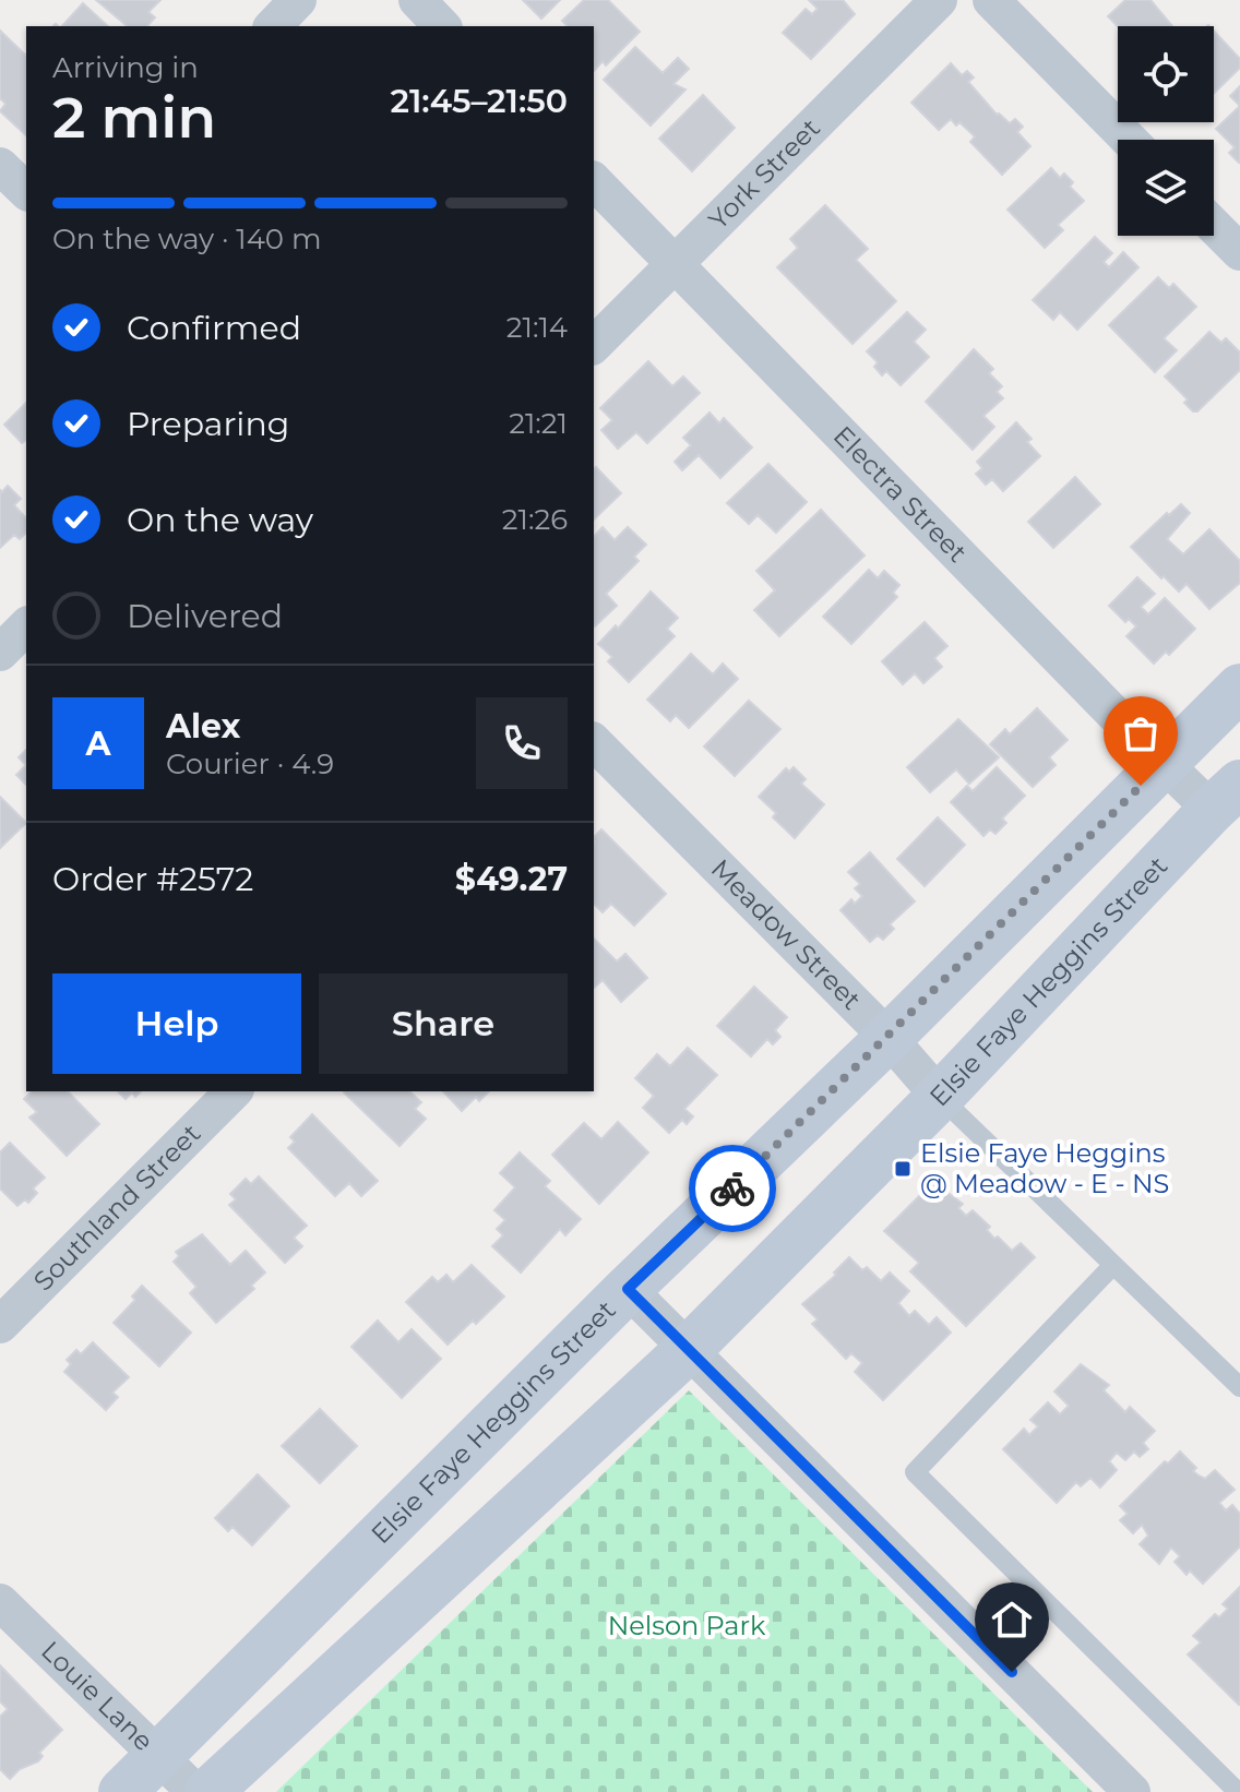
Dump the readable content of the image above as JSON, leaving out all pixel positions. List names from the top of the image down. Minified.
{"streets":{"main road":["Elsie Faye Heggins Street"],"street":["York Street","Electra Street","Meadow Street","Southland Street","Louie Lane"]},"crossings":[["York Street","Electra Street"],["Electra Street","Elsie Faye Heggins Street"],["Meadow Street","Elsie Faye Heggins Street"],["Elsie Faye Heggins Street","Louie Lane"]],"parks":["Nelson Park"],"places":{"transit":["Elsie Faye Heggins @ Meadow - E - NS"]},"page":{"heading":["2 min","Arriving in","21:45–21:50"],"panel":["Alex","Courier · 4.9","Order #2572","$49.27"],"bar":"On the way · 140 m","list":[["Confirmed","21:14"],["Preparing","21:21"],["On the way","21:26"],"Delivered"],"round":"A","buttons":["Help","Share"]}}
